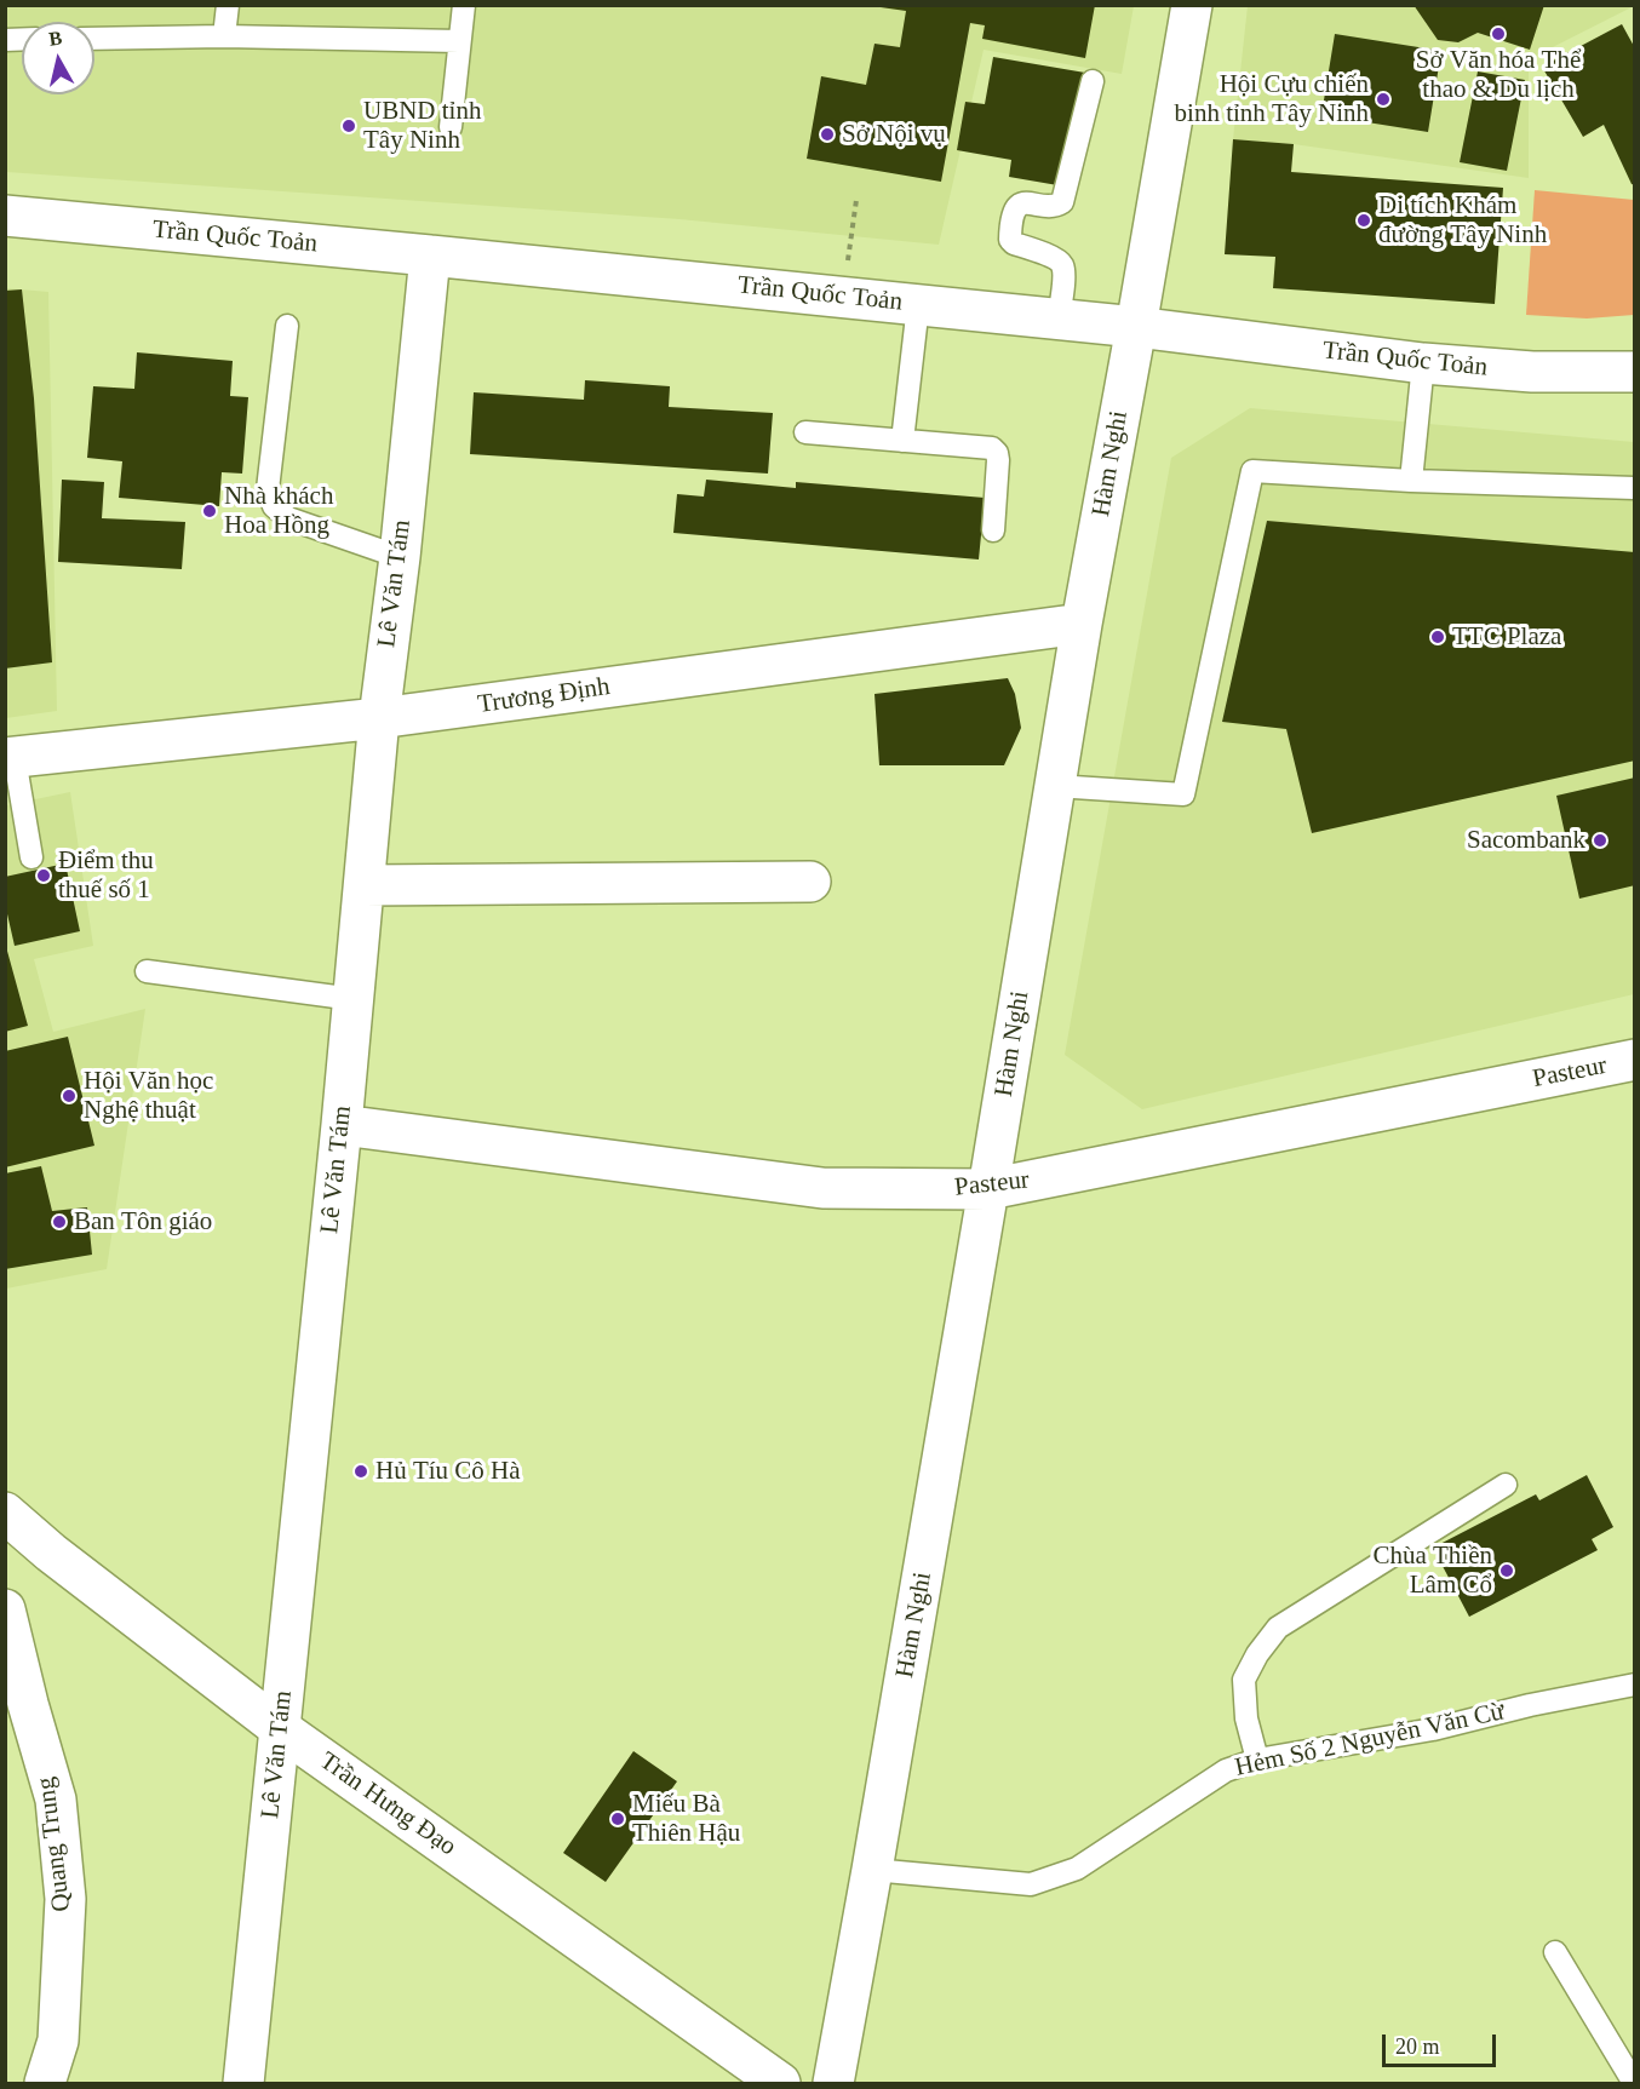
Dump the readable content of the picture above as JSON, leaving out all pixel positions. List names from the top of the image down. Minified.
{"streets":{"street":["Trần Quốc Toản","Hàm Nghi","Lê Văn Tám","Trương Định","Pasteur","Trần Hưng Đạo","Quang Trung"],"lane":["Hẻm Số 2 Nguyễn Văn Cừ"]},"crossings":[["Trần Quốc Toản","Hàm Nghi"],["Trần Quốc Toản","Lê Văn Tám"],["Hàm Nghi","Trương Định"],["Hàm Nghi","Pasteur"],["Hàm Nghi","Hẻm Số 2 Nguyễn Văn Cừ"],["Lê Văn Tám","Trương Định"],["Lê Văn Tám","Pasteur"],["Lê Văn Tám","Trần Hưng Đạo"]],"places":["Sở Văn hóa Thể thao & Du lịch","Hội Cựu chiến binh tỉnh Tây Ninh","UBND tỉnh Tây Ninh","Sở Nội vụ","Di tích Khám đường Tây Ninh","Nhà khách Hoa Hồng","TTC Plaza","Sacombank","Điểm thu thuế số 1","Hội Văn học Nghệ thuật","Ban Tôn giáo","Hủ Tíu Cô Hà","Chùa Thiền Lâm Cổ","Miếu Bà Thiên Hậu"],"scale_bar":"20 m","north":"top"}
